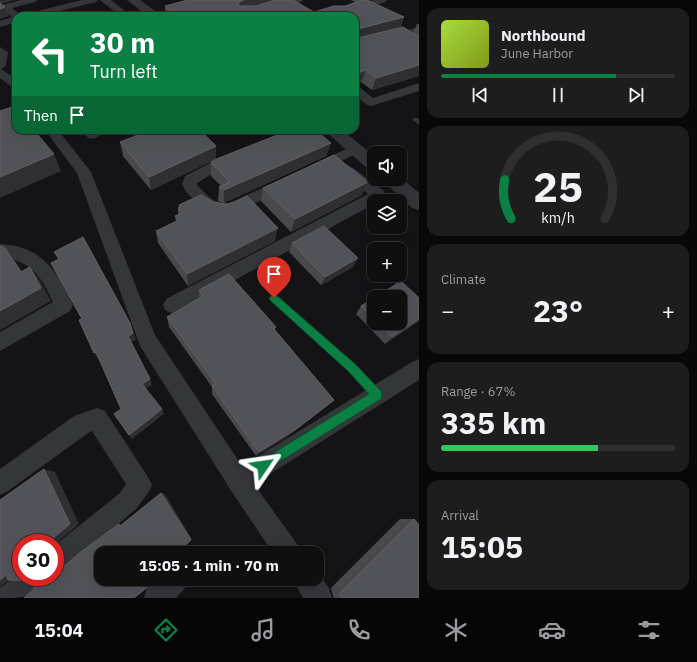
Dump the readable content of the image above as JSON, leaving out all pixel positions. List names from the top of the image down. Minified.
{"page":{"turn":["30 m","Turn left"],"song":["Northbound","June Harbor"],"then":"Then","map_buttons":["+","−"],"tile":["Climate",["Range · 67%","335 km"],["Arrival","15:05"]],"heat":["−","23°","+"],"limit":"30","trip":"15:05 · 1 min · 70 m","tabs":"15:04","gauge":["25","km/h"]}}
